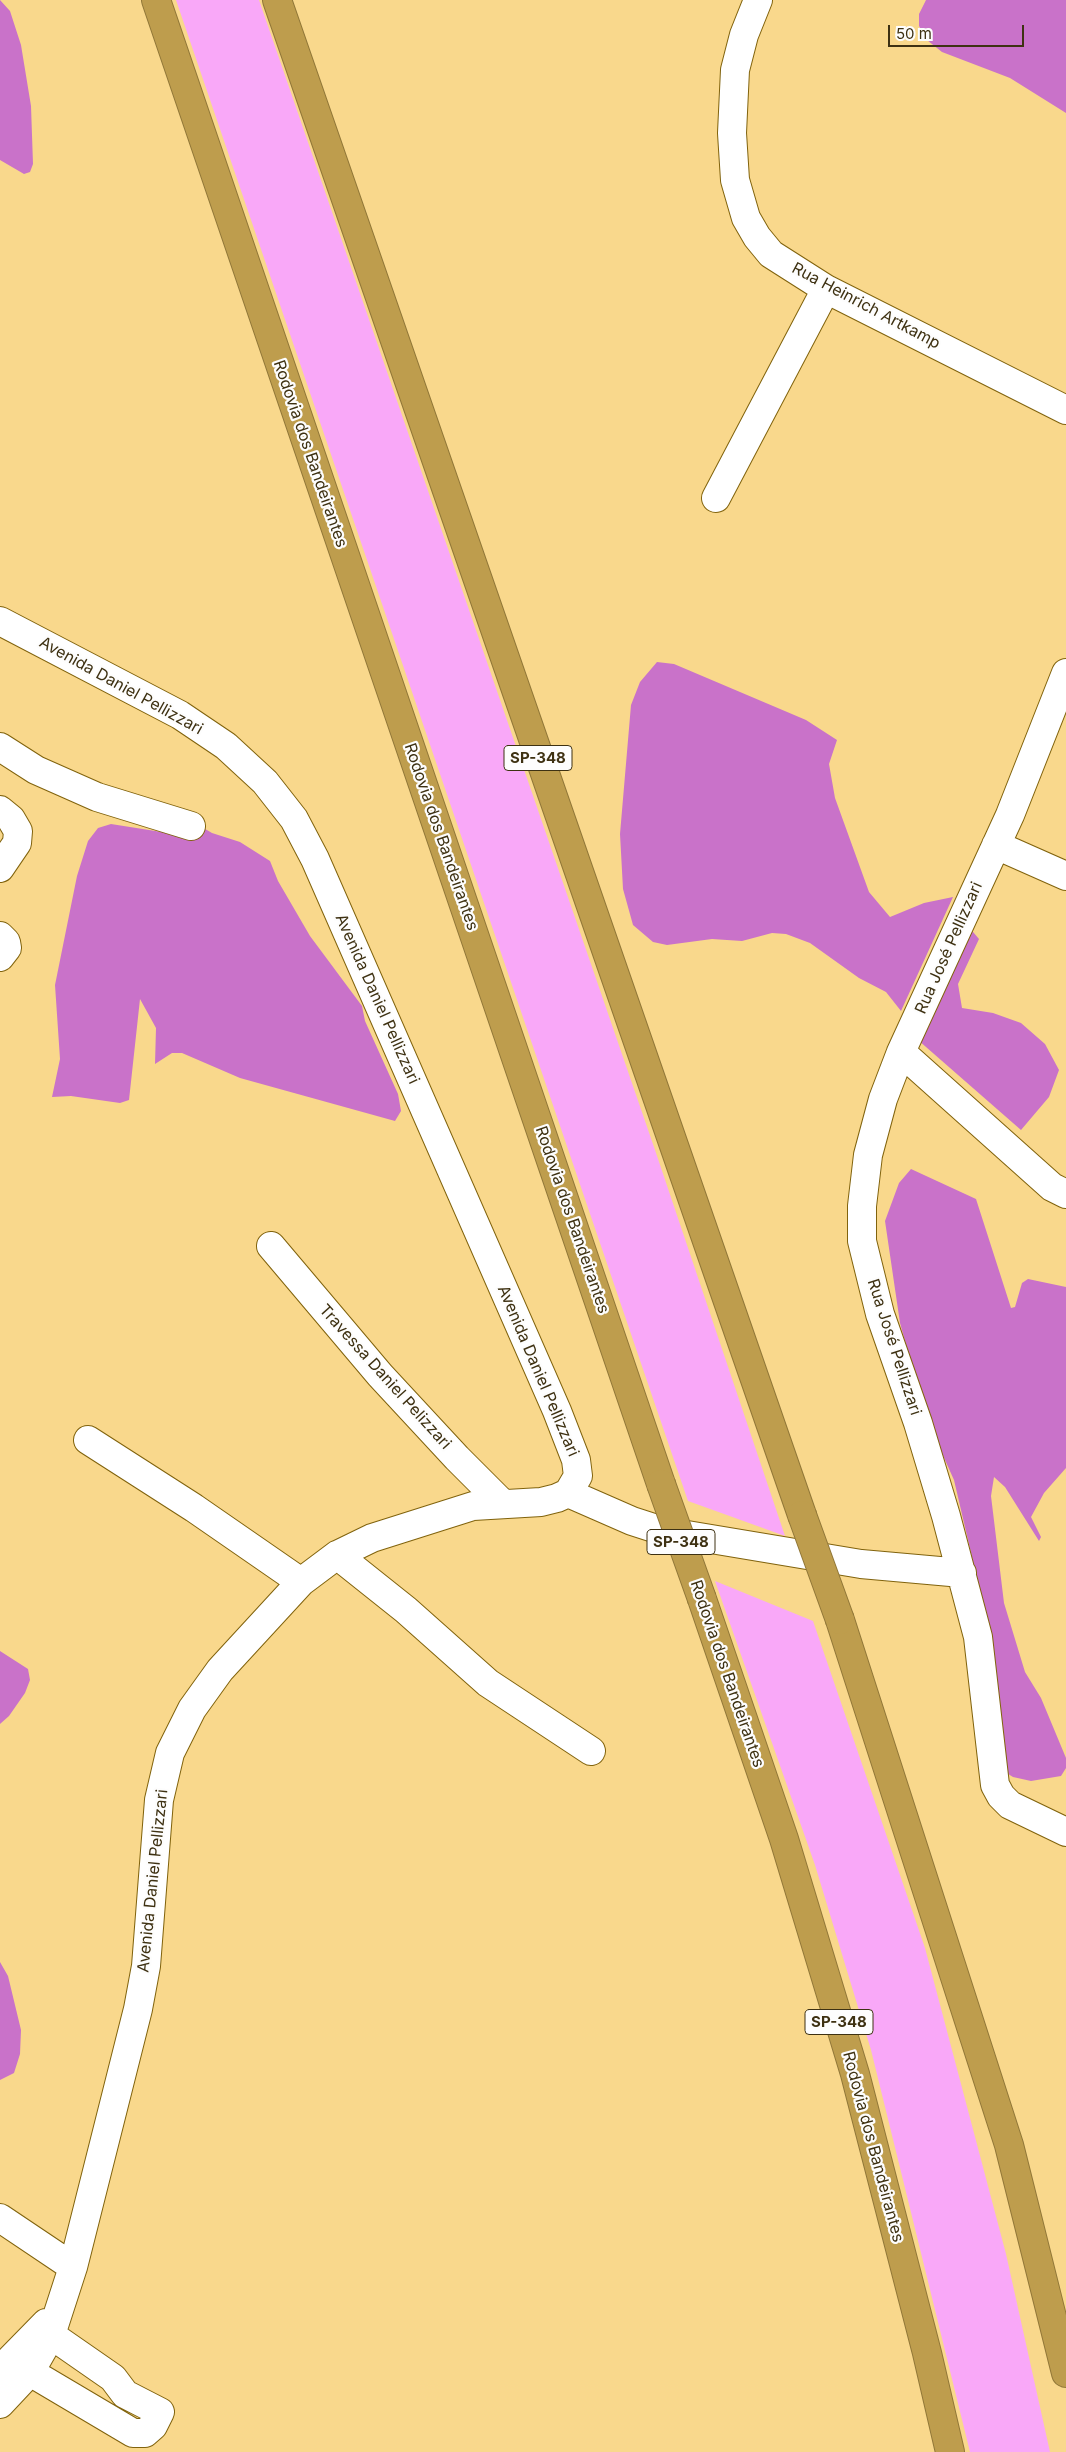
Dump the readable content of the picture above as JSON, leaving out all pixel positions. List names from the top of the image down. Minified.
{"streets":{"highway":["Rodovia dos Bandeirantes","SP-348"],"street":["Rua Heinrich Artkamp","Avenida Daniel Pellizzari","Rua José Pellizzari","Travessa Daniel Pelizzari"]},"crossings":[["Avenida Daniel Pellizzari","Travessa Daniel Pelizzari"]],"scale_bar":"50 m"}
